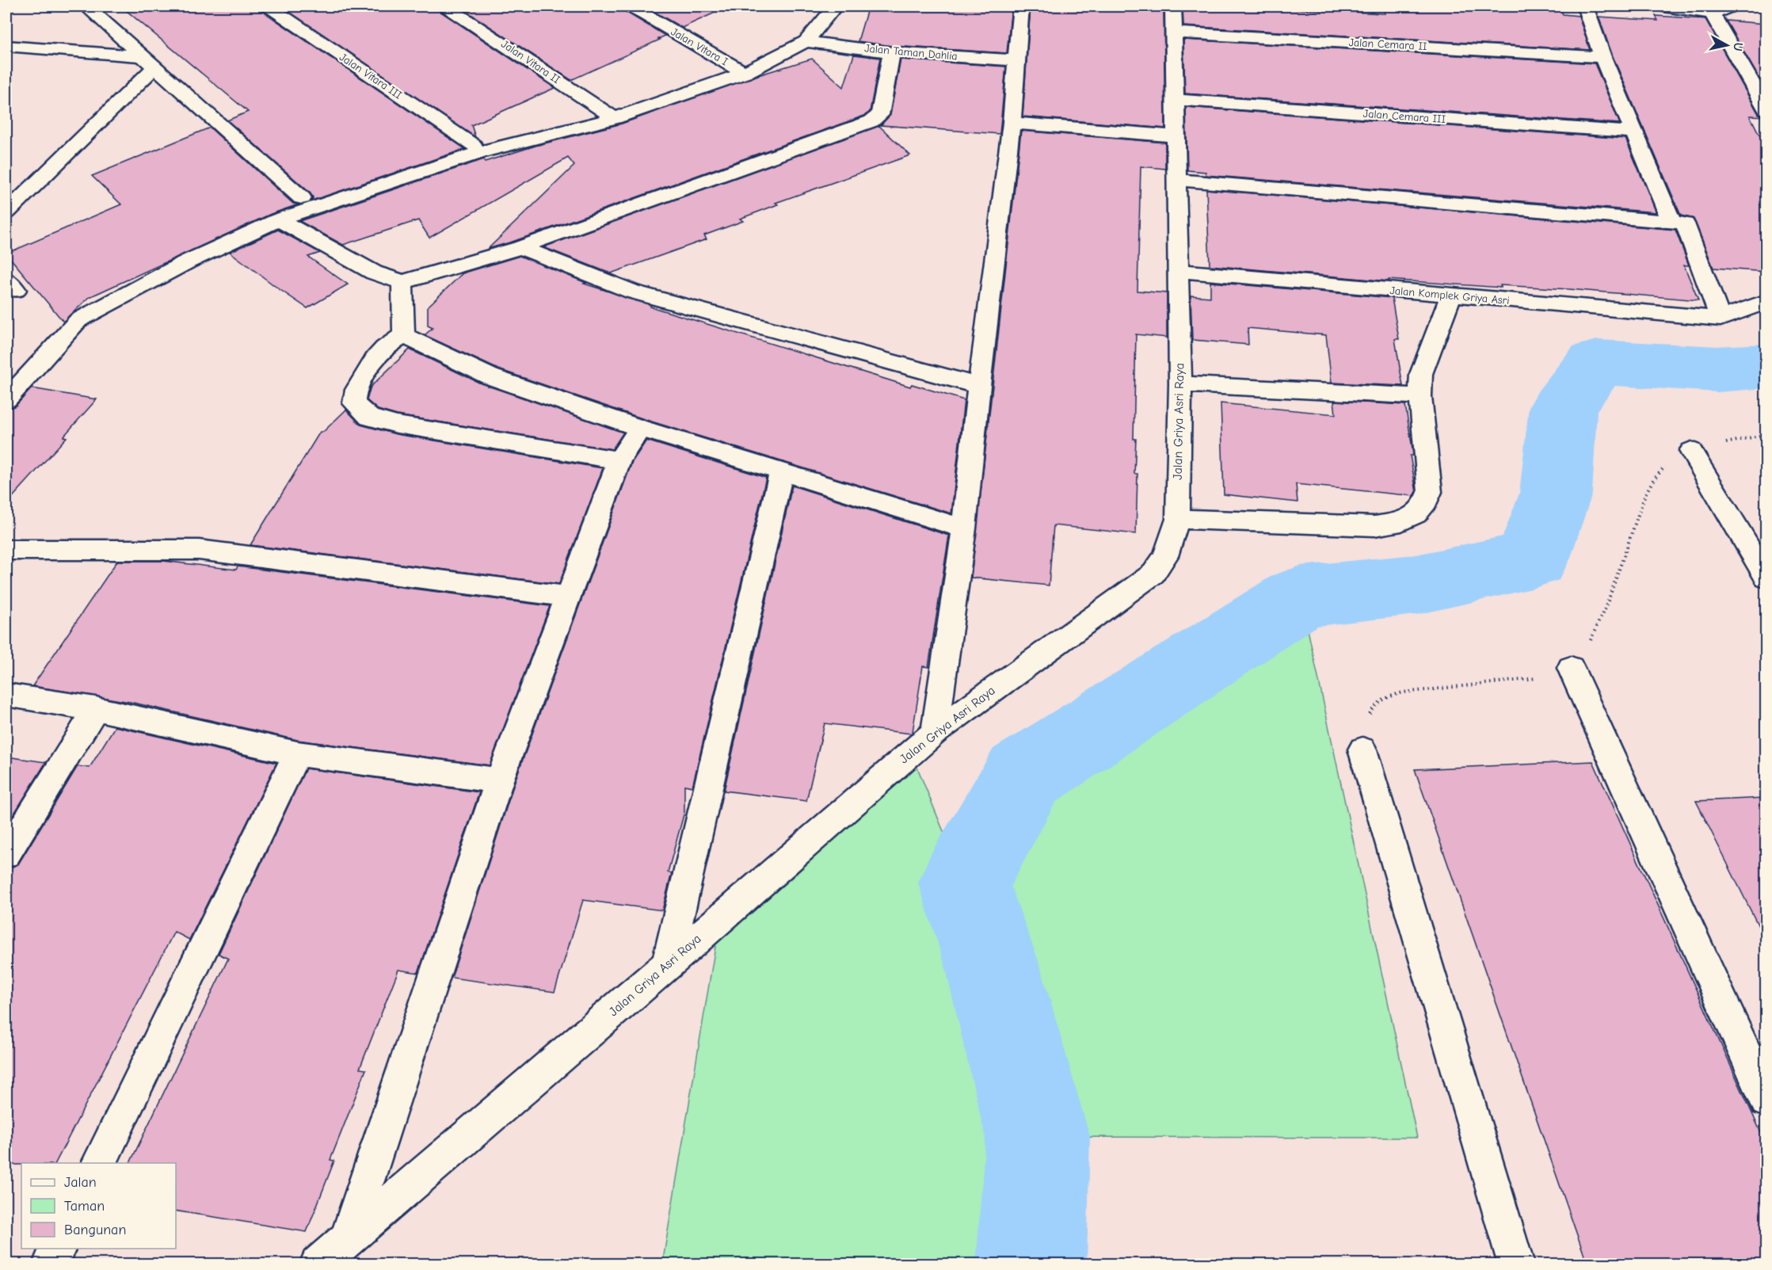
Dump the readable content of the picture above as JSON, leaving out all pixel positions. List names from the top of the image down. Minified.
{"streets":{"street":["Jalan Cemara II","Jalan Vitara I","Jalan Taman Dahlia","Jalan Vitara II","Jalan Vitara III","Jalan Cemara III","Jalan Komplek Griya Asri","Jalan Griya Asri Raya"]},"crossings":[["Jalan Cemara II","Jalan Griya Asri Raya"],["Jalan Cemara III","Jalan Griya Asri Raya"],["Jalan Komplek Griya Asri","Jalan Griya Asri Raya"]],"legend":["Jalan","Taman","Bangunan"],"north":"right"}
